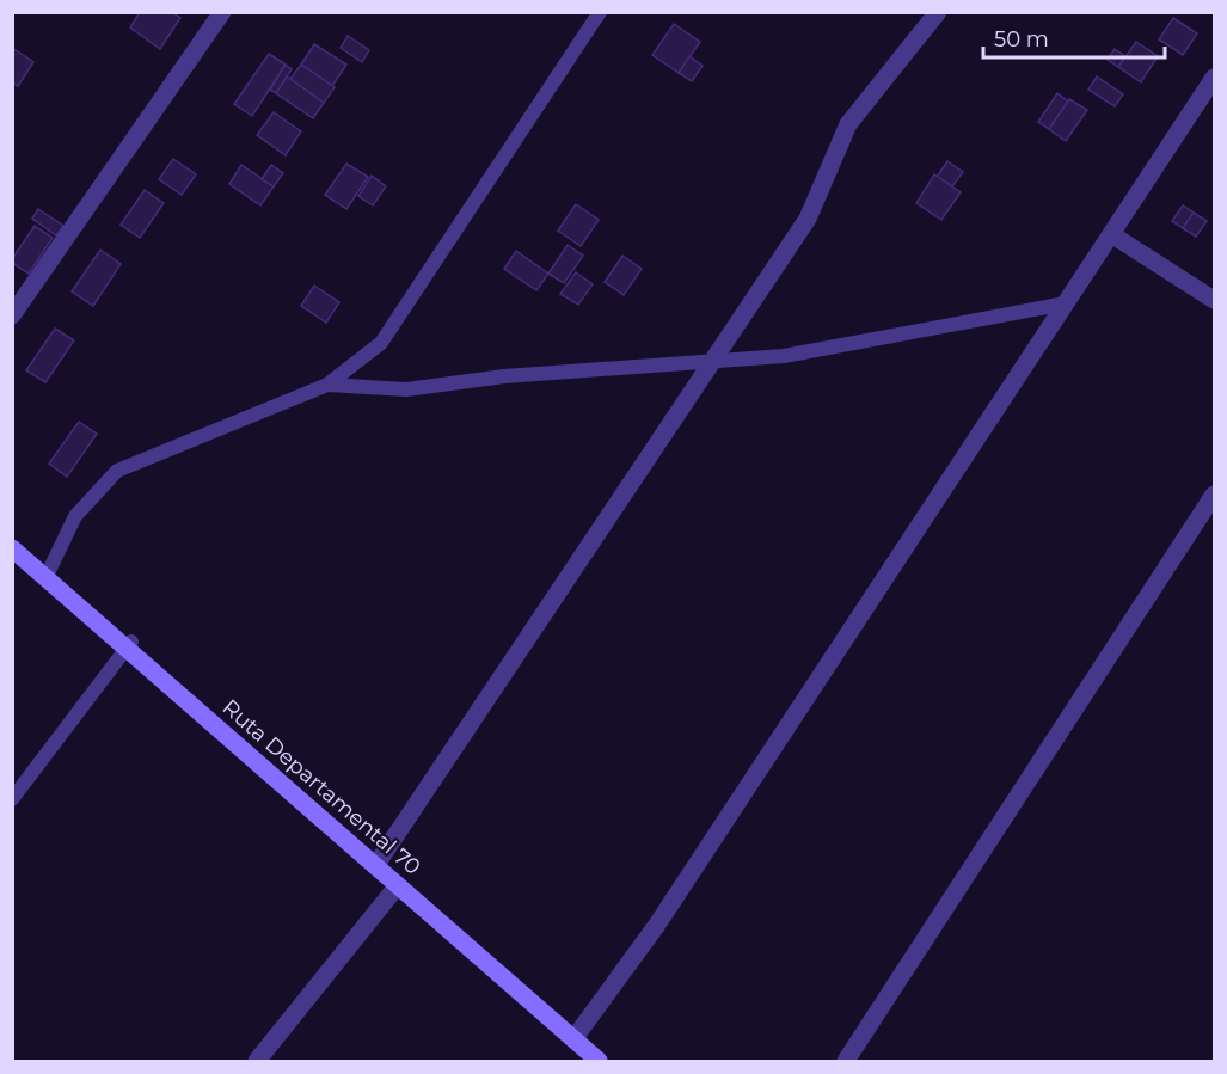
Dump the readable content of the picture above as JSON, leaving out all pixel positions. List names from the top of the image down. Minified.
{"streets":{"main road":["Ruta Departamental 70"]},"scale_bar":"50 m"}
